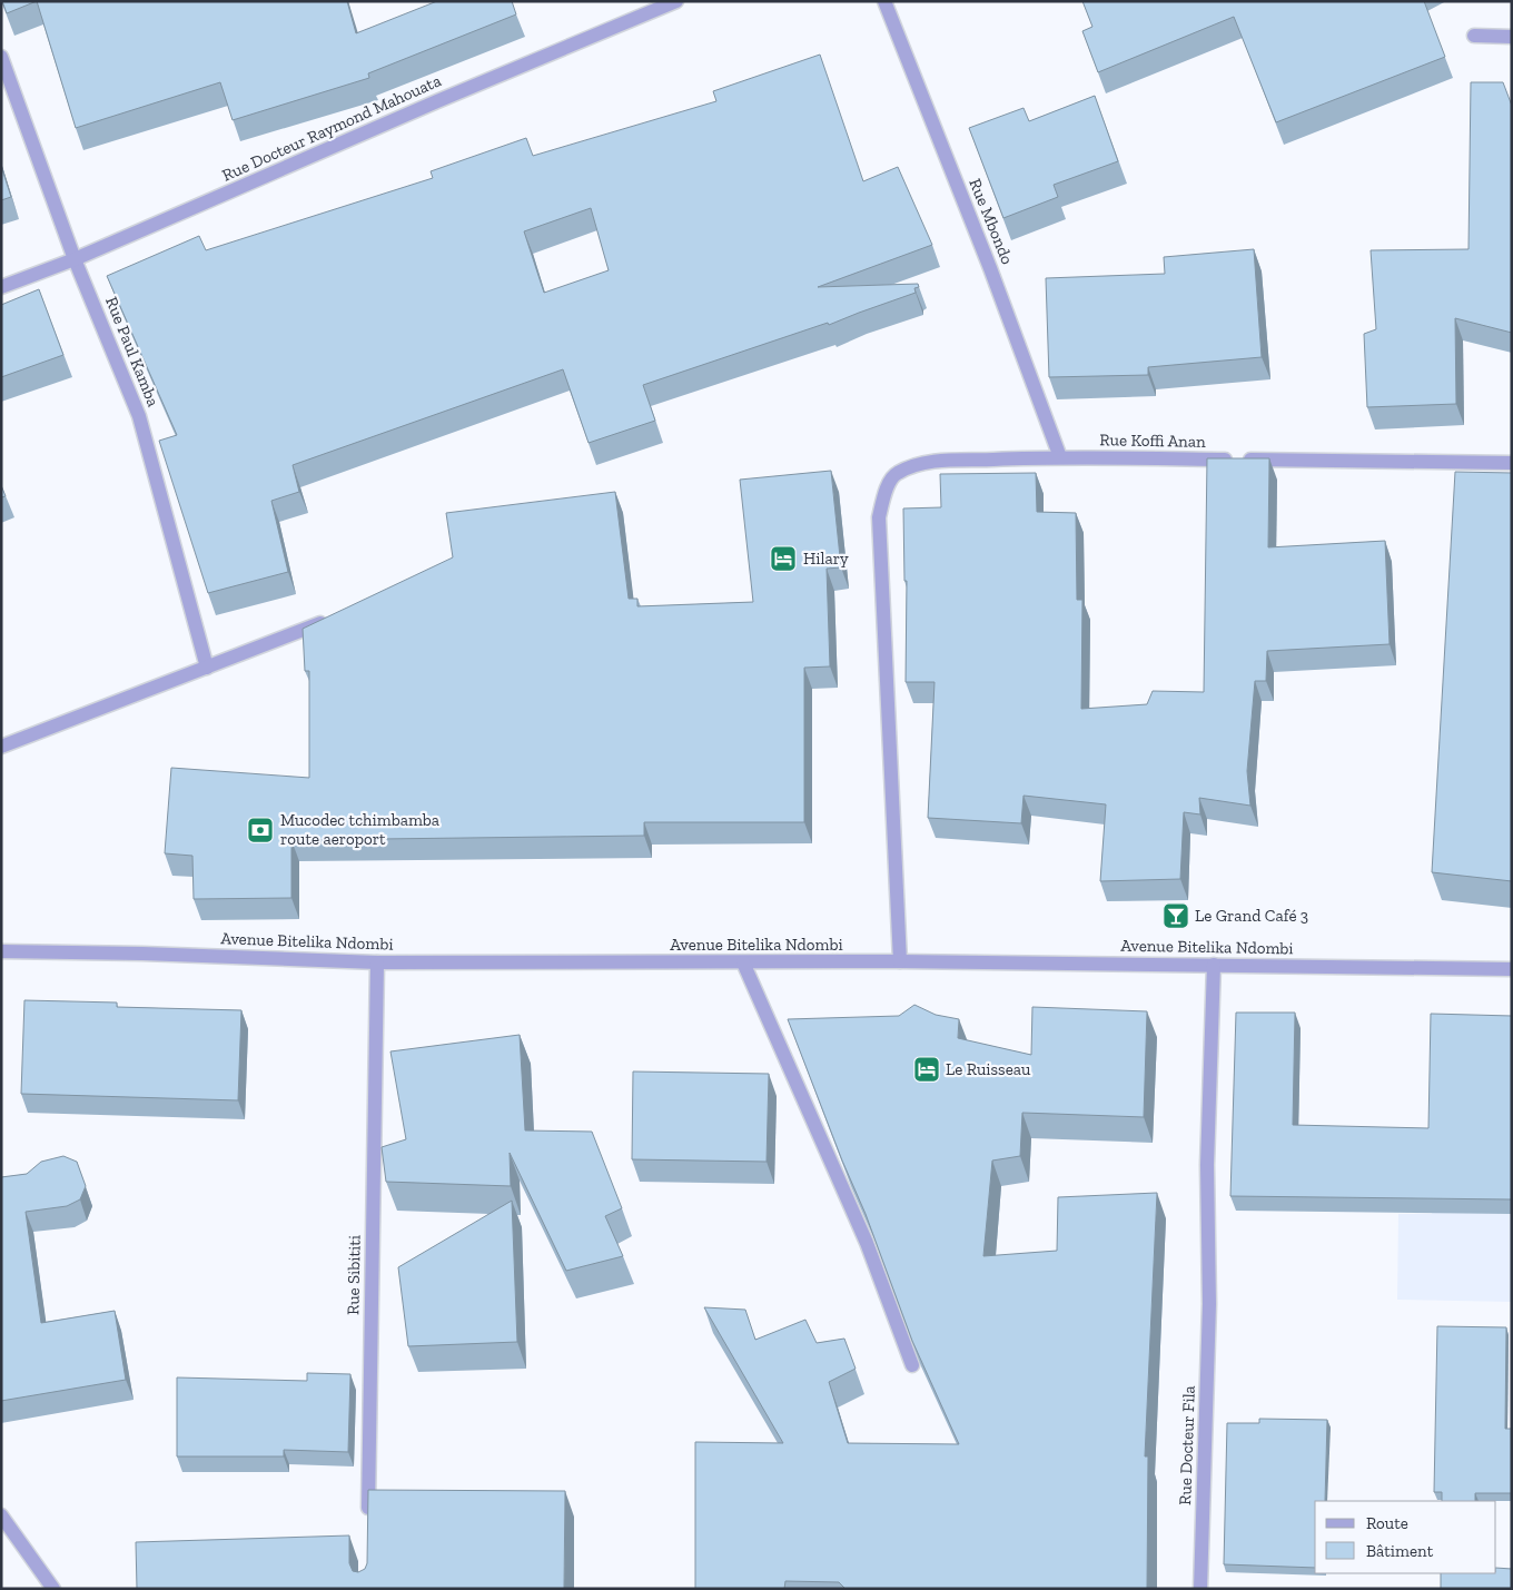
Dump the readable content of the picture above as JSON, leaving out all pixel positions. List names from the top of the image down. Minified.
{"streets":{"street":["Rue Docteur Raymond Mahouata","Rue Mbondo","Rue Paul Kamba","Rue Koffi Anan","Avenue Bitelika Ndombi","Rue Sibititi","Rue Docteur Fila"]},"crossings":[["Rue Docteur Raymond Mahouata","Rue Paul Kamba"],["Rue Mbondo","Rue Koffi Anan"],["Rue Koffi Anan","Avenue Bitelika Ndombi"],["Avenue Bitelika Ndombi","Rue Sibititi"],["Avenue Bitelika Ndombi","Rue Docteur Fila"]],"places":{"hotel":["Hilary","Le Ruisseau"],"bank":["Mucodec tchimbamba route aeroport"],"bar":["Le Grand Café 3"]},"legend":["Route","Bâtiment"]}
